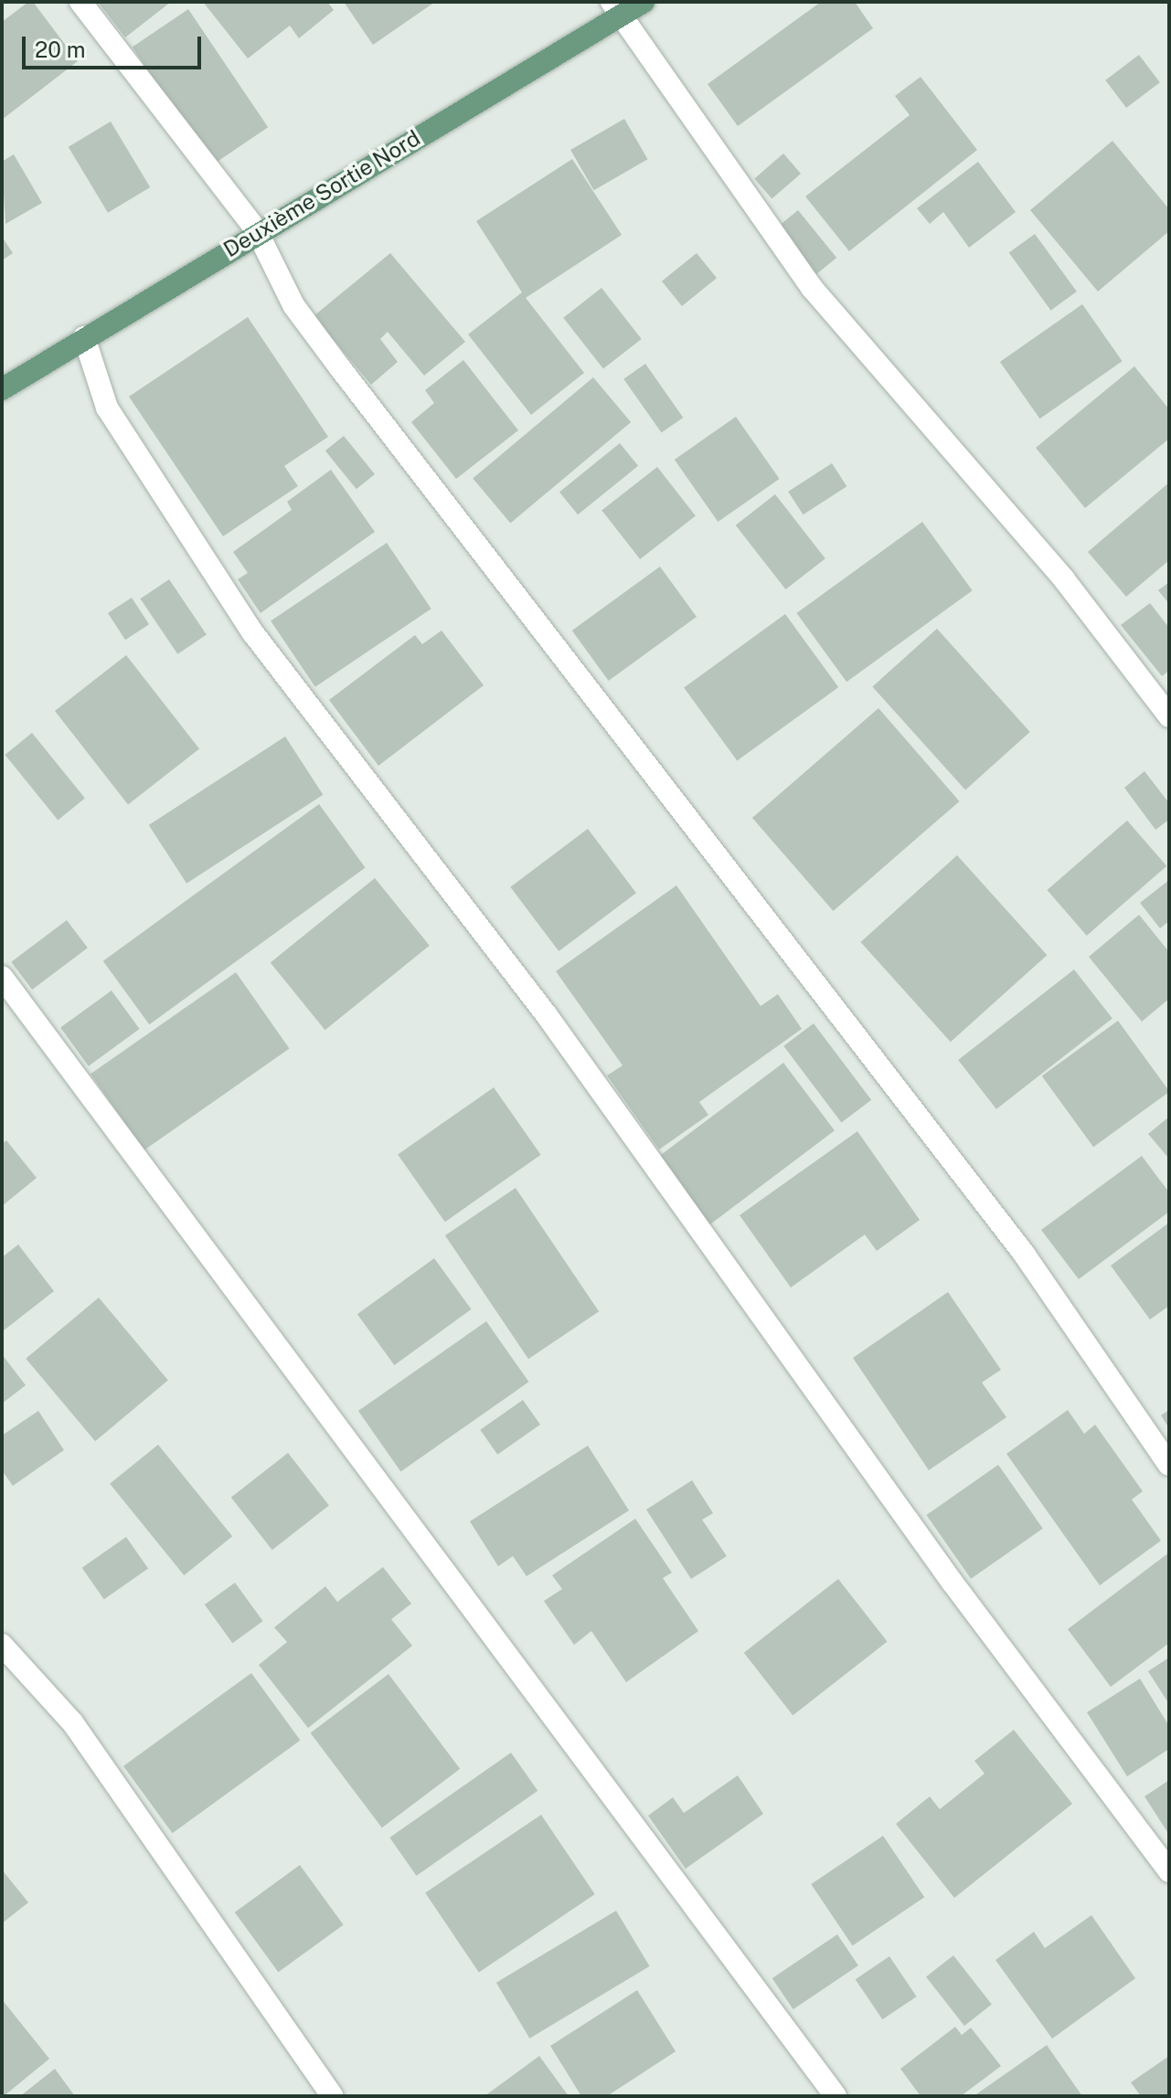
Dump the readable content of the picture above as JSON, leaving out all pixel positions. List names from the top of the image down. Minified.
{"streets":{"main road":["Deuxième Sortie Nord"]},"scale_bar":"20 m"}
